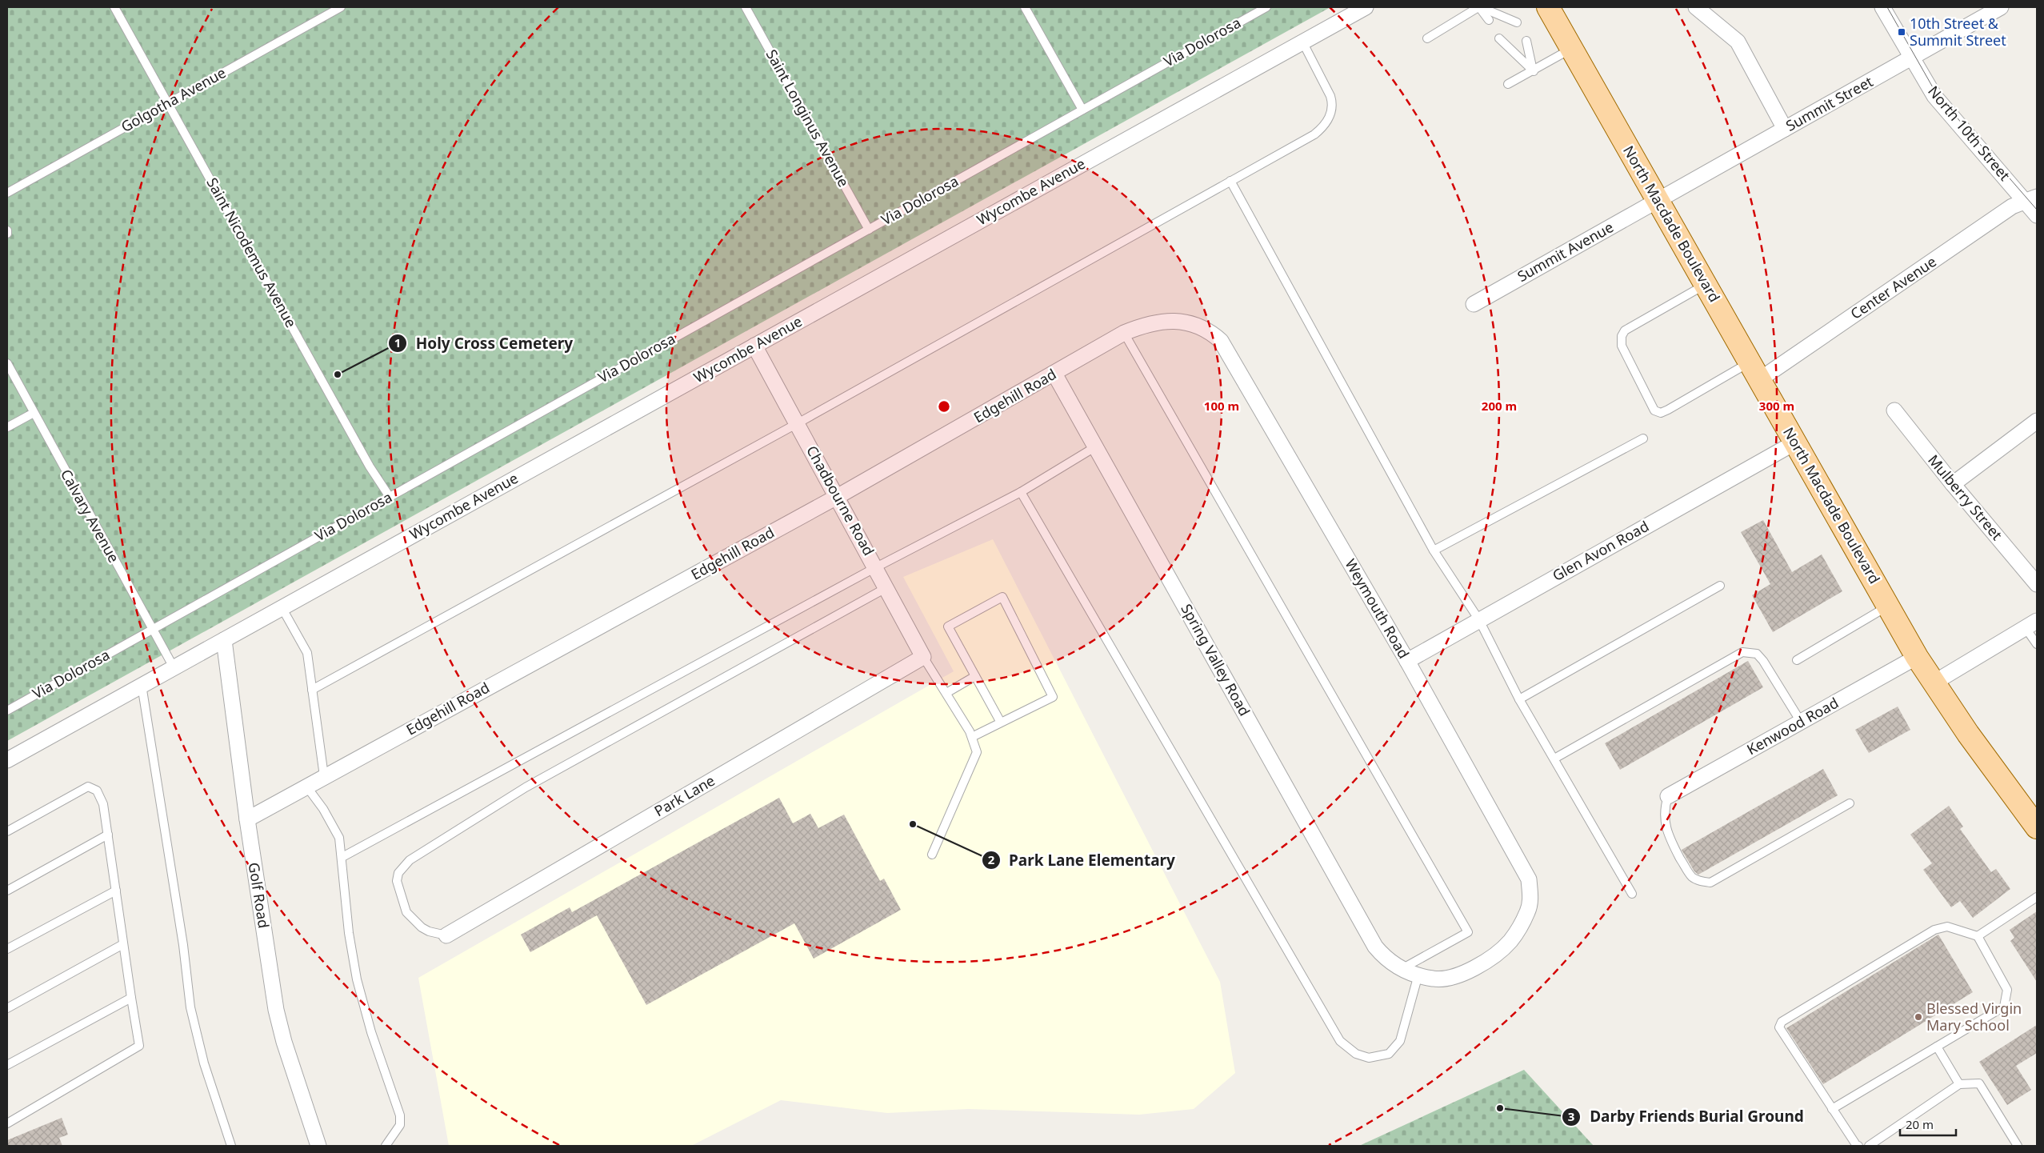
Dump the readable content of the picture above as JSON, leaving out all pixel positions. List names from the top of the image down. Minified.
{"streets":{"main road":["North Macdade Boulevard"],"street":["Summit Street","North 10th Street","Wycombe Avenue","Summit Avenue","Center Avenue","Edgehill Road","Mulberry Street","Chadbourne Road","Glen Avon Road","Weymouth Road","Spring Valley Road","Kenwood Road","Park Lane","Golf Road"],"lane":["Via Dolorosa","Golgotha Avenue","Saint Longinus Avenue","Saint Nicodemus Avenue","Calvary Avenue"]},"crossings":[["Via Dolorosa","Saint Longinus Avenue"],["Via Dolorosa","Saint Nicodemus Avenue"],["Via Dolorosa","Calvary Avenue"],["Golgotha Avenue","Saint Nicodemus Avenue"],["Summit Street","North 10th Street"],["Summit Street","North Macdade Boulevard"],["Summit Street","Summit Avenue"],["North 10th Street","Center Avenue"],["Wycombe Avenue","Chadbourne Road"],["Wycombe Avenue","Calvary Avenue"],["Wycombe Avenue","Golf Road"],["North Macdade Boulevard","Summit Avenue"],["North Macdade Boulevard","Center Avenue"],["North Macdade Boulevard","Glen Avon Road"],["North Macdade Boulevard","Kenwood Road"],["Edgehill Road","Chadbourne Road"],["Edgehill Road","Weymouth Road"],["Edgehill Road","Spring Valley Road"],["Edgehill Road","Golf Road"],["Chadbourne Road","Park Lane"],["Glen Avon Road","Weymouth Road"],["Weymouth Road","Spring Valley Road"]],"places":{"transit":["10th Street & Summit Street"],"other":["Holy Cross Cemetery","Park Lane Elementary","Blessed Virgin Mary School","Darby Friends Burial Ground"]},"scale_bar":"20 m","rings":["100 m","200 m","300 m"]}
